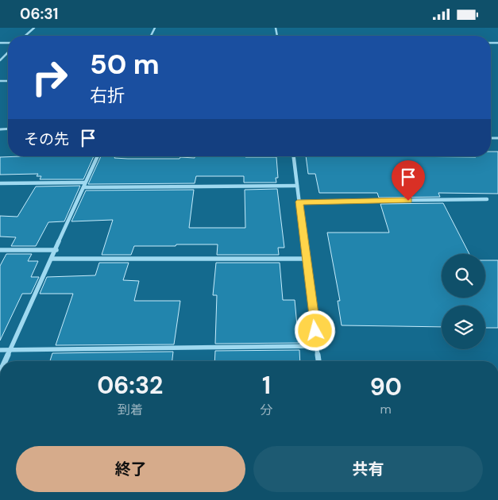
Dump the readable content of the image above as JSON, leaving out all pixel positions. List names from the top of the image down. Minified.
{"page":{"status":"06:31","turn":["50 m","右折"],"then":"その先","eta":["06:32","到着","1","分","90","m"],"buttons":["終了","共有"]}}
